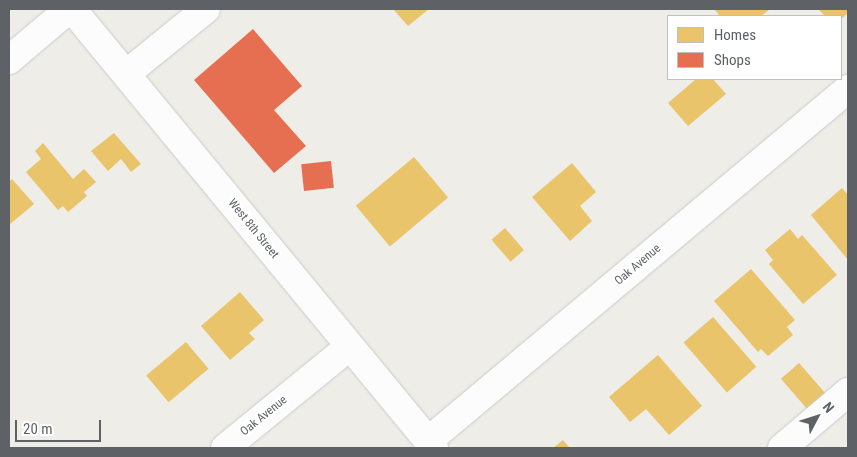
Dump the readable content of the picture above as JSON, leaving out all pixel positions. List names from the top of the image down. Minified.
{"streets":{"street":["West 8th Street","Oak Avenue"]},"crossings":[["West 8th Street","Oak Avenue"]],"legend":["Homes","Shops"],"scale_bar":"20 m","north":"top right"}
